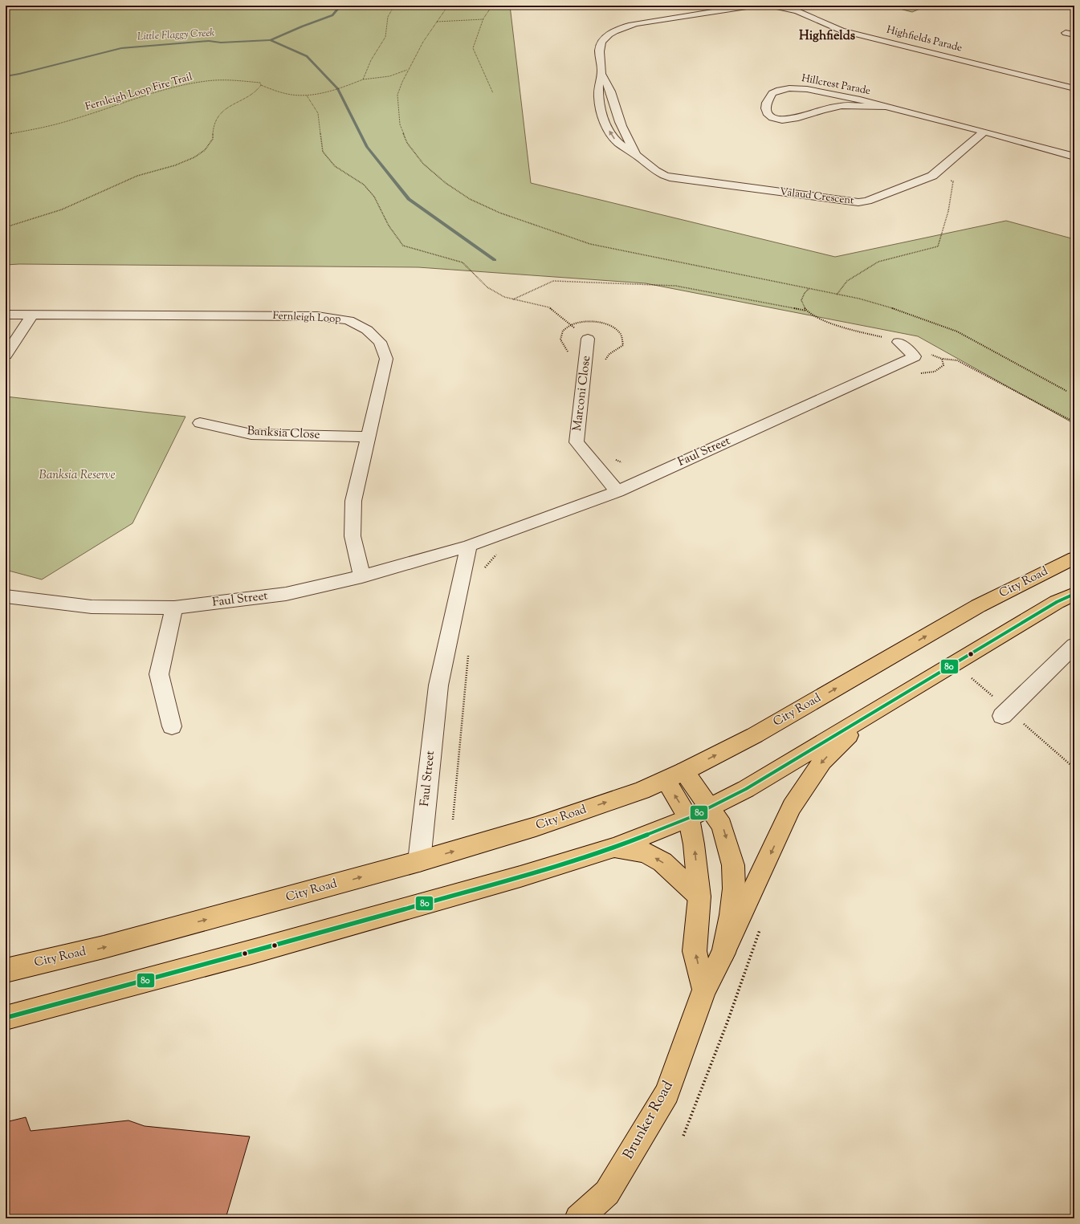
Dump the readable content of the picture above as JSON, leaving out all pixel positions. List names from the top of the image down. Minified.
{"streets":{"main road":["City Road","Brunker Road"],"street":["Highfields Parade","Hillcrest Parade","Valaud Crescent","Fernleigh Loop","Marconi Close","Banksia Close","Faul Street"],"path":["Fernleigh Loop Fire Trail"]},"crossings":[["Hillcrest Parade","Valaud Crescent"],["Fernleigh Loop","Banksia Close"],["Fernleigh Loop","Faul Street"],["Marconi Close","Faul Street"],["Faul Street","City Road"],["City Road","Brunker Road"]],"districts":["Highfields"],"water":["Little Flaggy Creek"],"parks":["Banksia Reserve"],"lines":["transit line 80"]}
